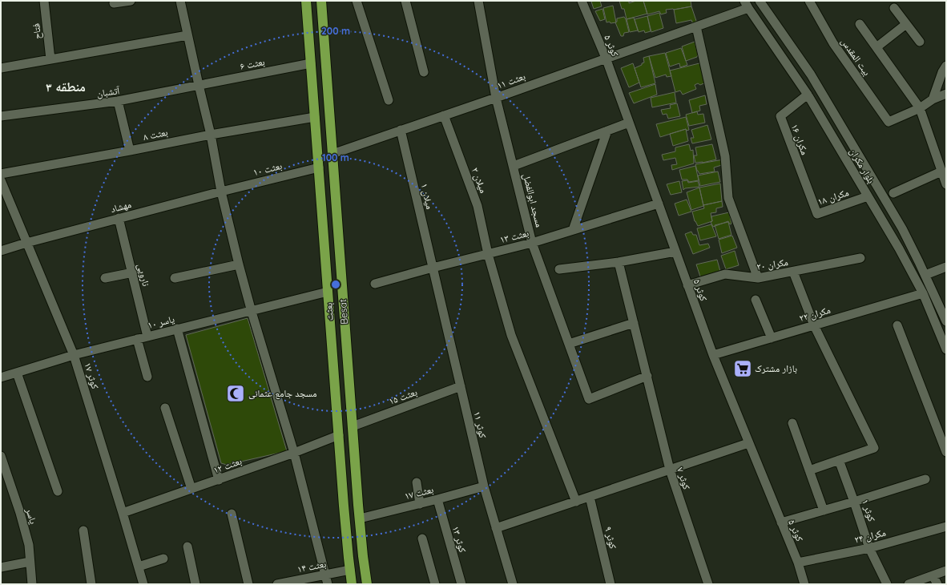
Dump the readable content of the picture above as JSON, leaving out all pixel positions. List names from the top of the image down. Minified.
{"streets":{"main road":["بعثت","Besat"],"street":["فتاح","کوثر ۵","بیت المقدس","بعثت ۶","بعثت ۱۱","آتشبان","بعثت ۸","مکران ۱۶","بلوار مکران","بعثت ۱۰","میلان ۲","میلان ۱","مکران ۱۸","مسجد ابوالفضل","مهشاد","بعثت ۱۳","مکران ۲۰","نارویی","مکران ۲۲","یاسر ۱۰","کوثر ۱۷","بعثت ۱۵","کوثر ۱۱","بعثت ۱۲","کوثر ۷","بعثت ۱۷","کوثر ۱","یاسر","مکران ۲۴","کوثر ۹","کوثر ۱۳","بعثت ۱۴"]},"crossings":[["کوثر ۵","بعثت ۱۱"],["کوثر ۵","بعثت ۱۳"],["کوثر ۵","مکران ۲۰"],["کوثر ۵","مکران ۲۲"],["کوثر ۵","مکران ۲۴"],["بعثت ۶","آتشبان"],["بعثت ۶","بعثت"],["بعثت ۱۱","بلوار مکران"],["بعثت ۱۱","میلان ۲"],["بعثت ۱۱","میلان ۱"],["بعثت ۱۱","مسجد ابوالفضل"],["بعثت ۱۱","Besat"],["بعثت ۸","بعثت"],["مکران ۱۶","بلوار مکران"],["مکران ۱۶","مکران ۱۸"],["بلوار مکران","مکران ۱۸"],["بلوار مکران","مکران ۲۲"],["بعثت ۱۰","مهشاد"],["بعثت ۱۰","بعثت"],["میلان ۲","بعثت ۱۳"],["میلان ۱","بعثت ۱۳"],["میلان ۱","کوثر ۱۱"],["مسجد ابوالفضل","بعثت ۱۳"],["مسجد ابوالفضل","کوثر ۷"],["مهشاد","نارویی"],["مهشاد","کوثر ۱۷"],["بعثت ۱۳","کوثر ۱۱"],["نارویی","یاسر ۱۰"],["بعثت","یاسر ۱۰"],["بعثت","بعثت ۱۲"],["بعثت","بعثت ۱۴"],["Besat","بعثت ۱۵"],["Besat","بعثت ۱۷"],["یاسر ۱۰","کوثر ۱۷"],["کوثر ۱۷","بعثت ۱۲"],["بعثت ۱۵","کوثر ۱۱"],["کوثر ۱۱","بعثت ۱۷"],["بعثت ۱۷","کوثر ۱۳"],["کوثر ۱","مکران ۲۴"]],"districts":["منطقه ۳"],"places":{"supermarket":["بازار مشترک"],"mosque":["مسجد جامع عثمانی"]},"rings":["200 m","100 m"]}
